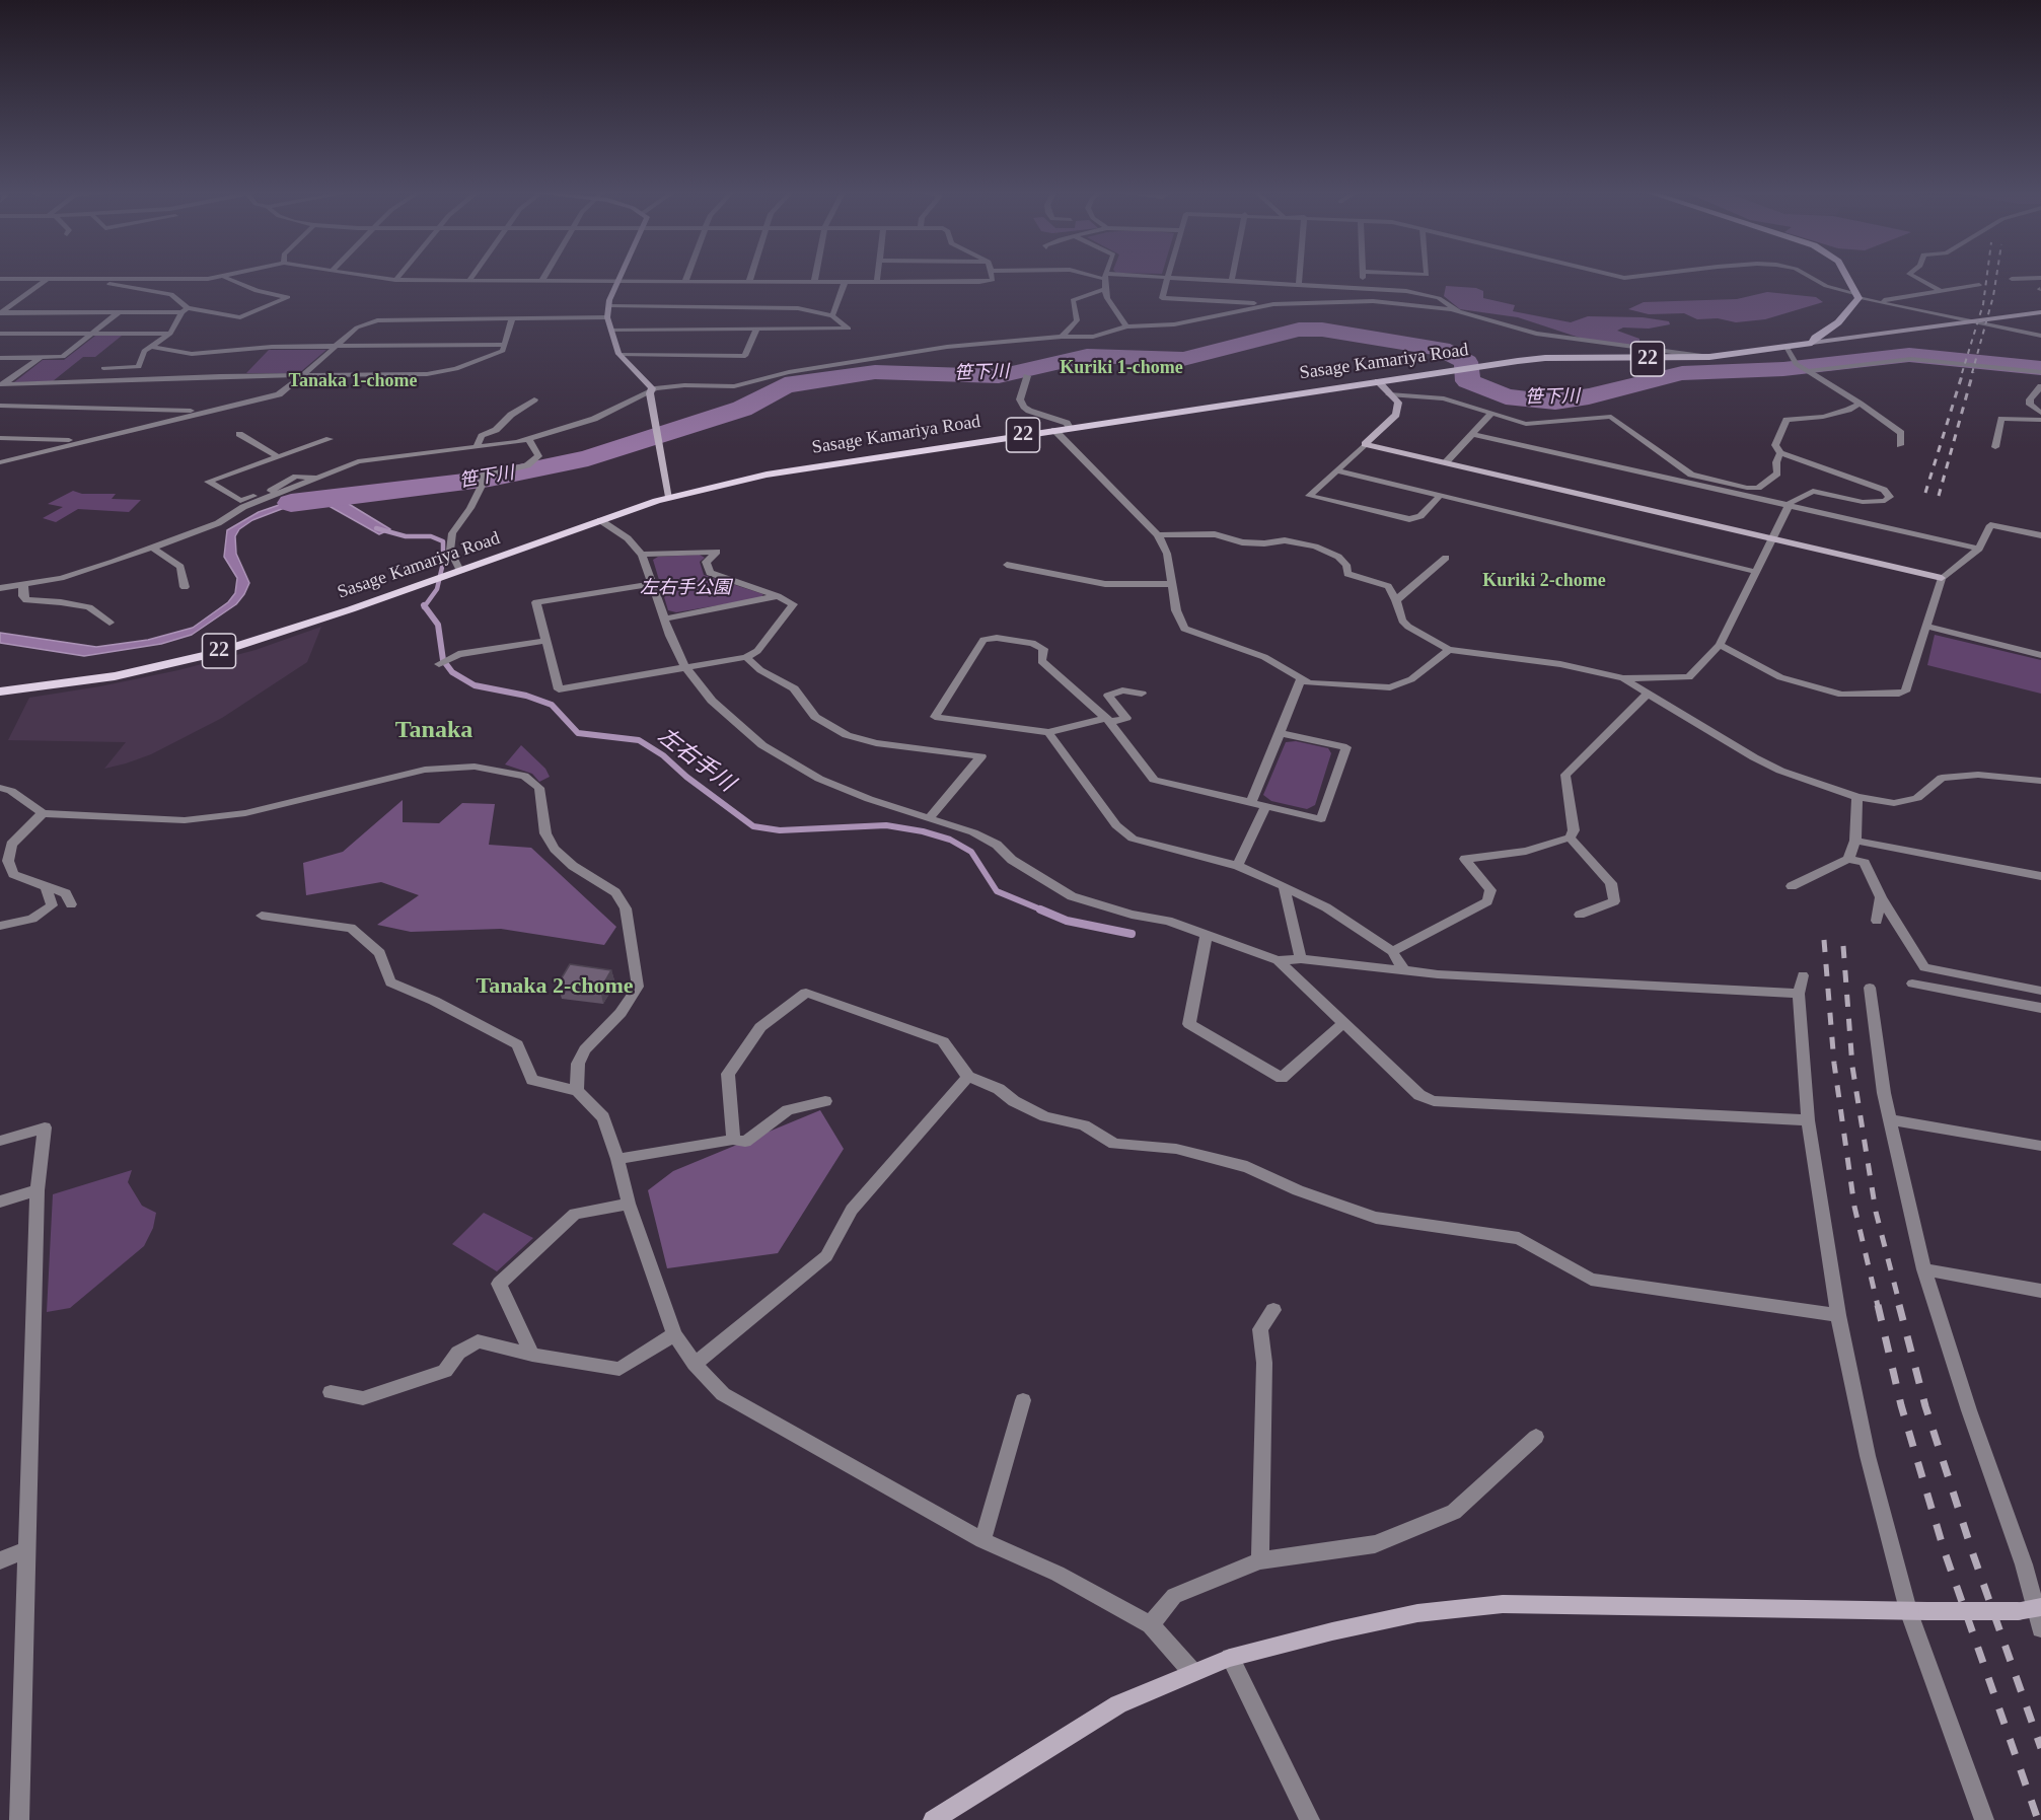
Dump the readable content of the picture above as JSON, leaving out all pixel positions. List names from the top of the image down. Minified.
{"streets":{"main road":["22","Sasage Kamariya Road"]},"crossings":[["22","Sasage Kamariya Road"]],"districts":["Kuriki 1-chome","Tanaka 1-chome","Kuriki 2-chome","Tanaka","Tanaka 2-chome"],"water":["笹下川","左右手川"],"parks":["左右手公園"]}
